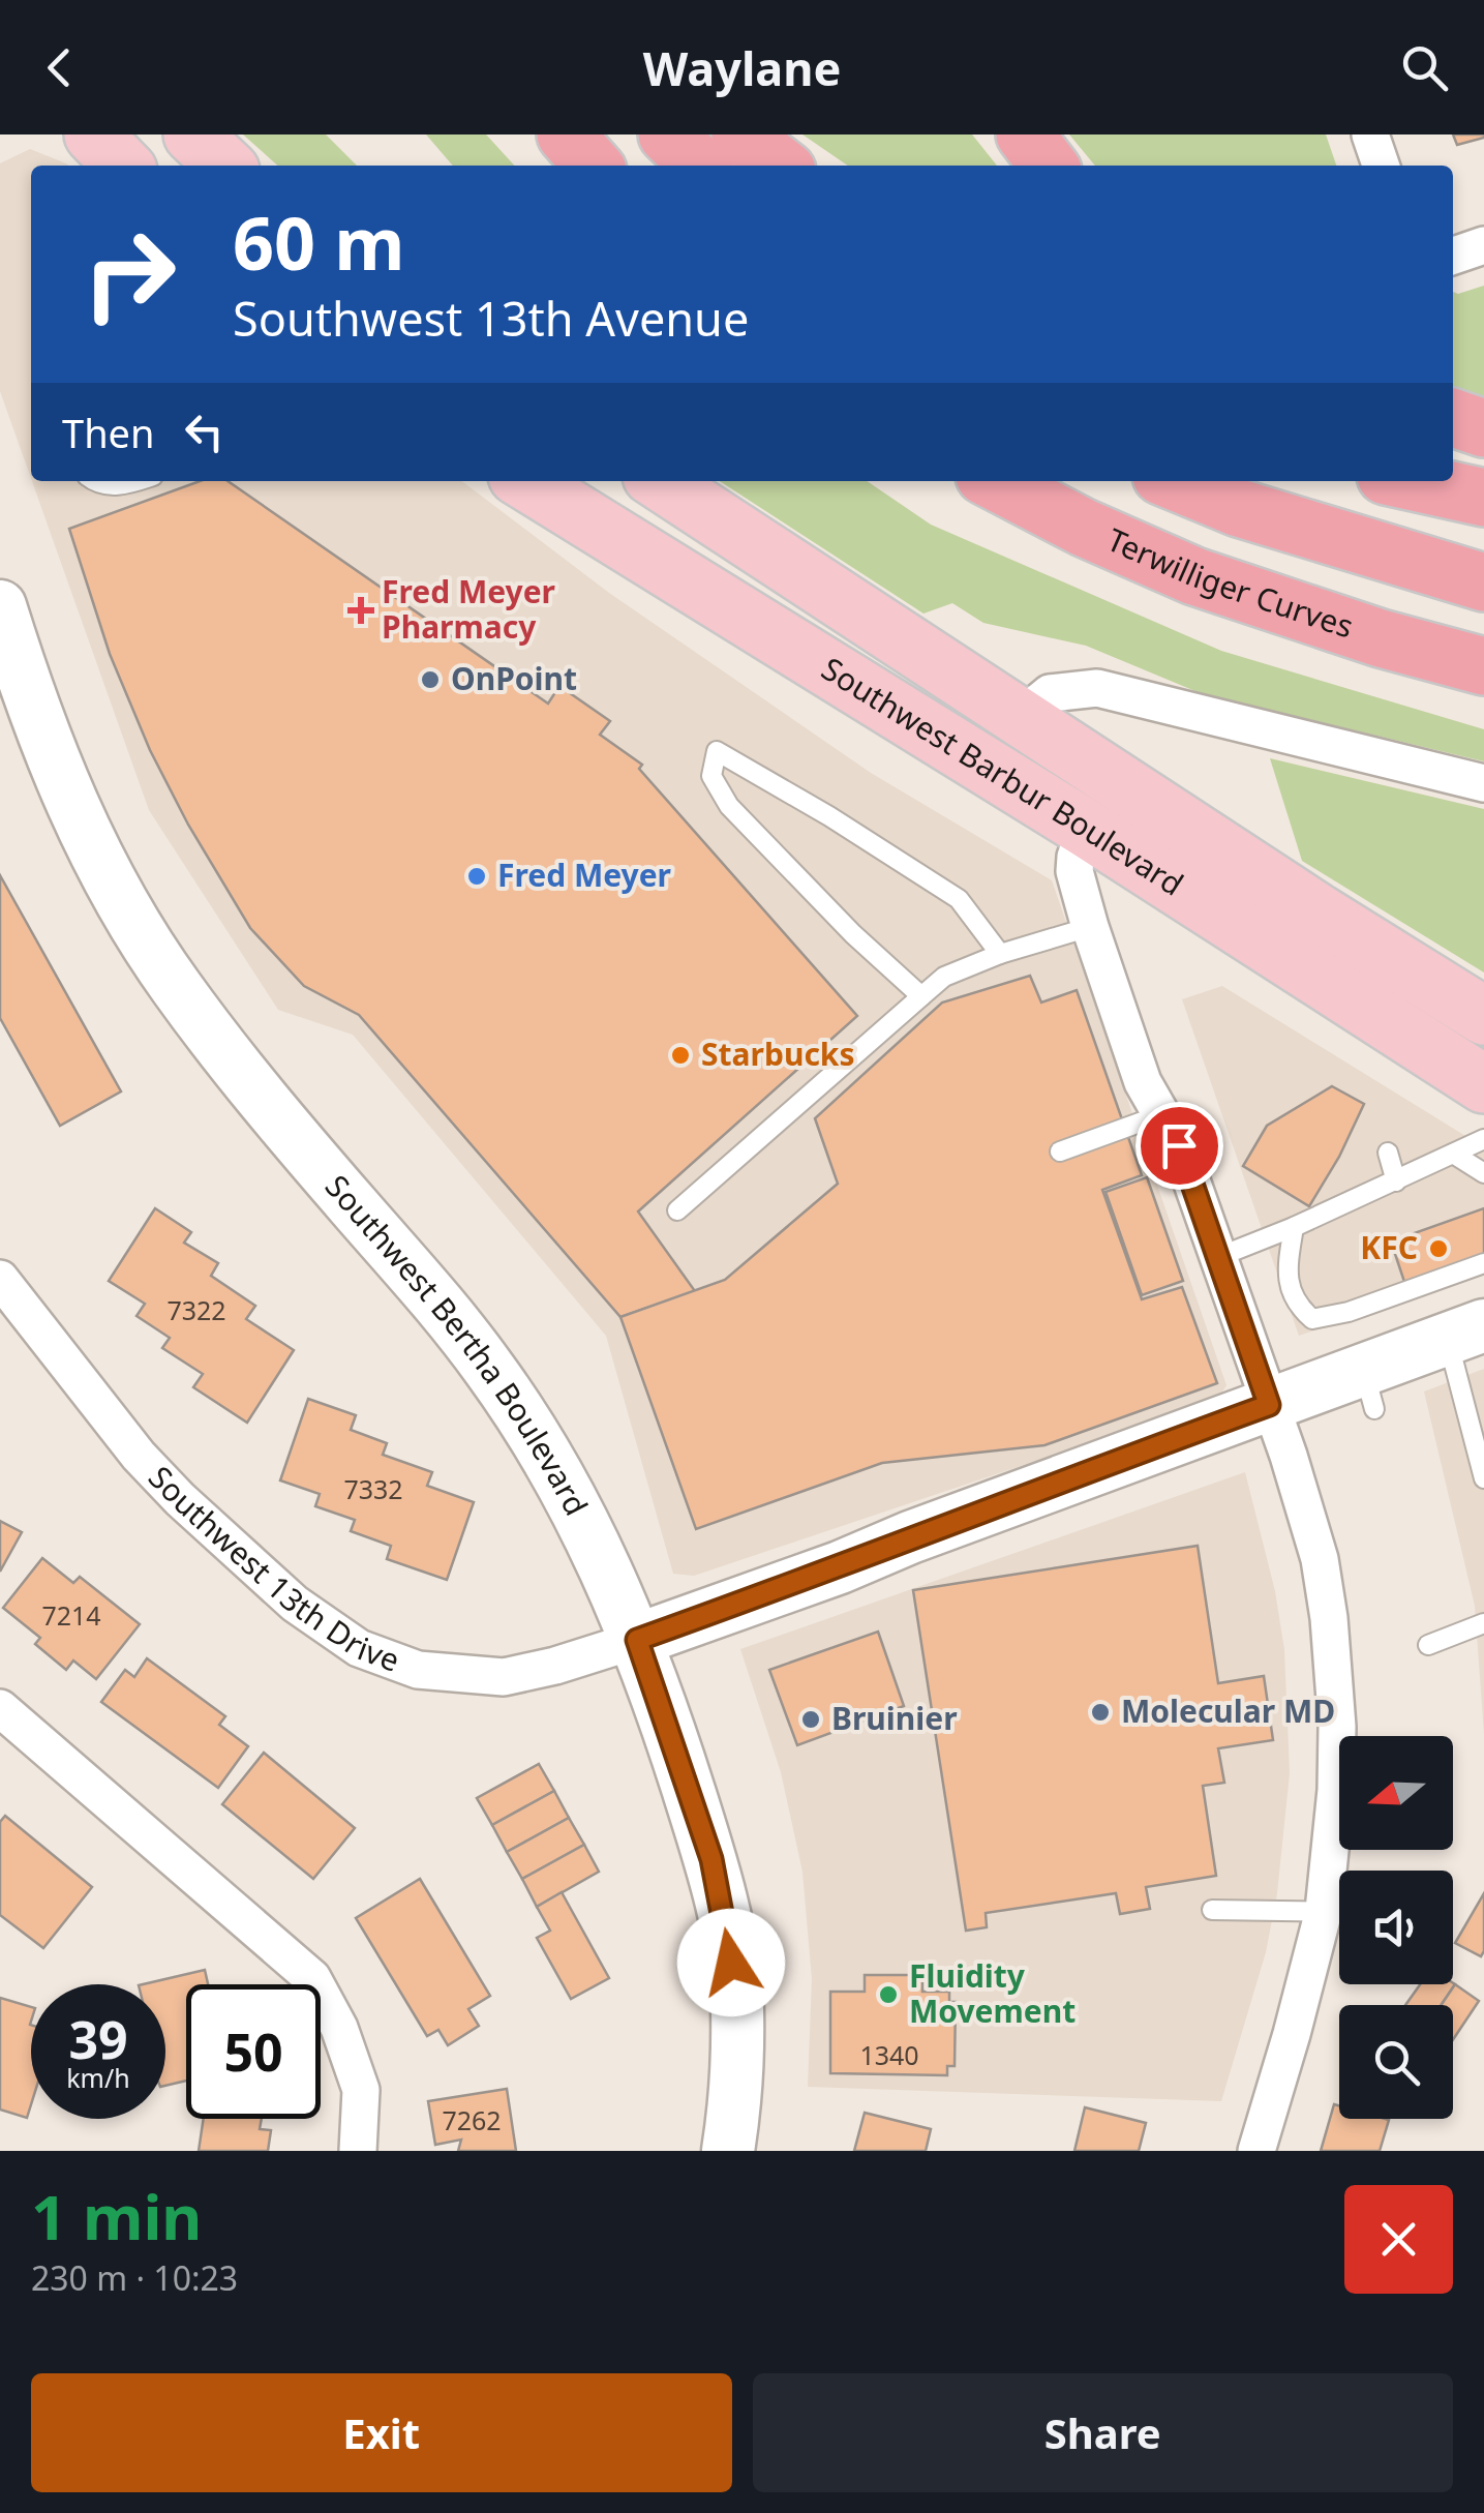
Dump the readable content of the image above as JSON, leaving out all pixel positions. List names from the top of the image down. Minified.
{"streets":{"highway":["Terwilliger Curves"],"main road":["Southwest Barbur Boulevard","Southwest Bertha Boulevard"],"street":["Southwest 13th Drive"]},"crossings":[["Southwest Bertha Boulevard","Southwest 13th Drive"]],"places":{"health":["Fred Meyer Pharmacy"],"other":["OnPoint","Fred Meyer","Starbucks","KFC","Molecular MD","Bruinier","Fluidity Movement"]},"house_numbers":["7322","7332","7214","1340","7262"],"north":"left","page":{"header":"Waylane","turn":["60 m","Southwest 13th Avenue"],"then":"Then","speed":"39 km/h","limit":"50","heading":["1 min","230 m · 10:23"],"buttons":["Exit","Share"]}}
